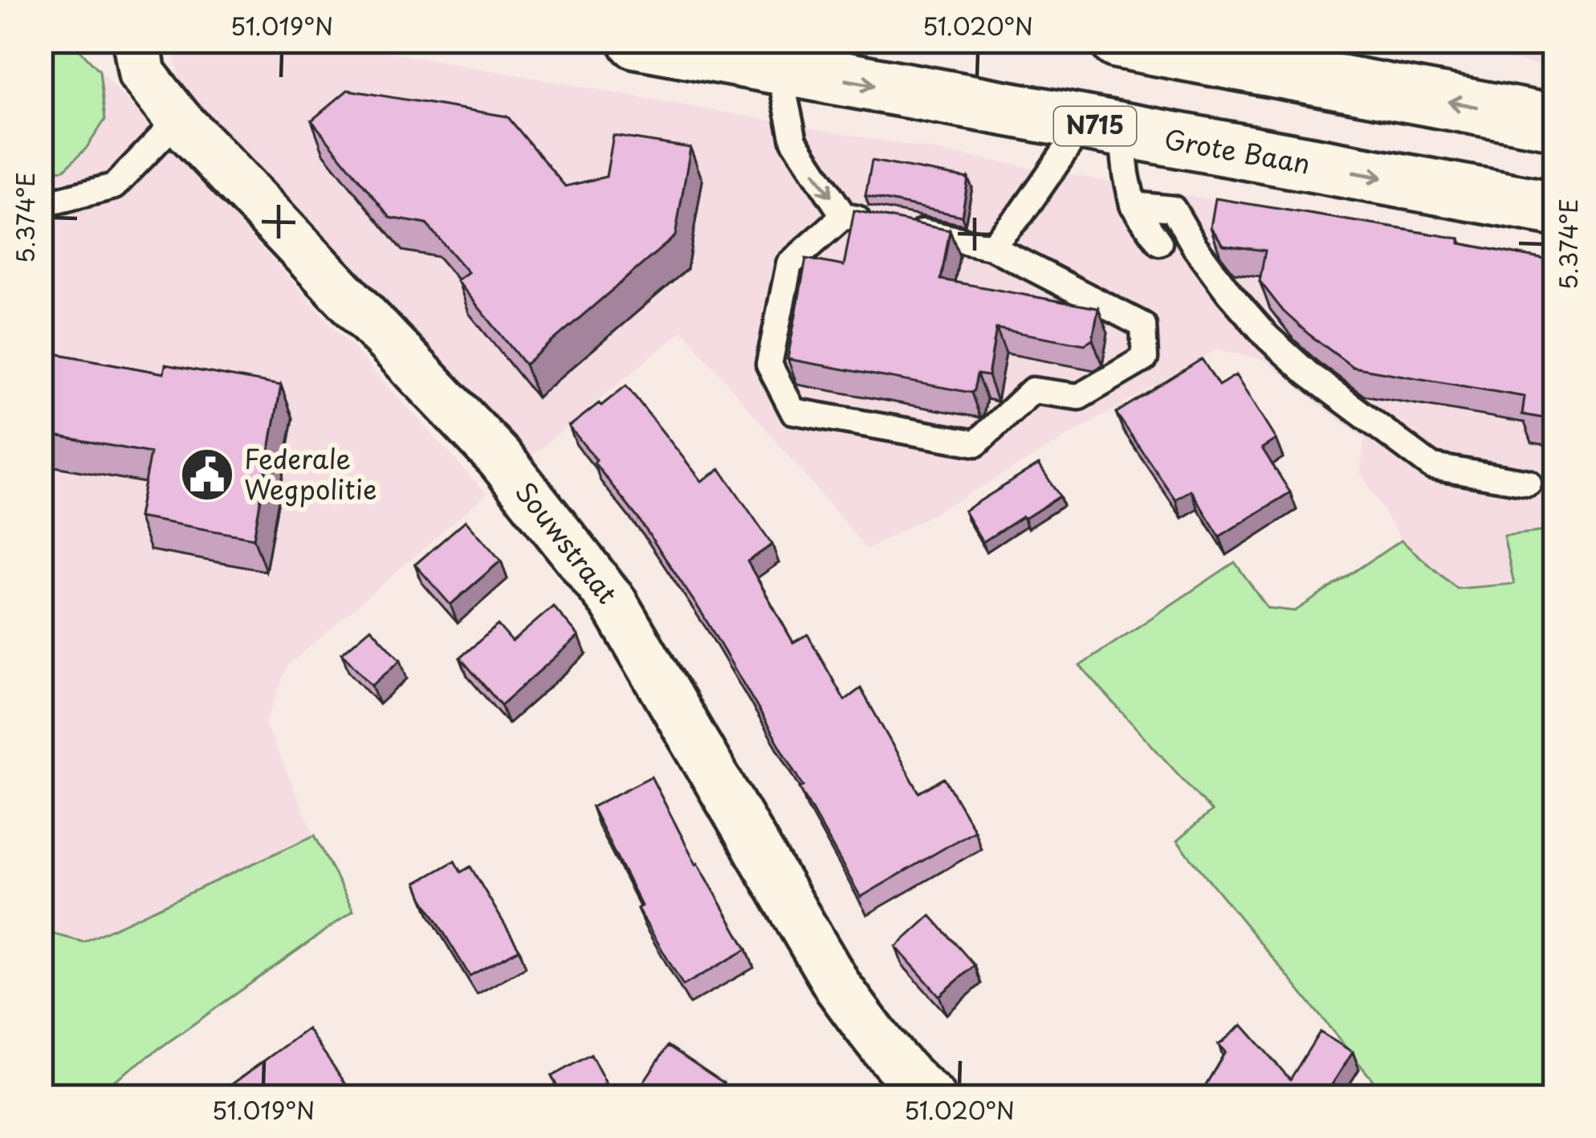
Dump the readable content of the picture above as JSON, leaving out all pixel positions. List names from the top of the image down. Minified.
{"streets":{"main road":["N715","Grote Baan"],"street":["Souwstraat"]},"places":{"public building":["Federale Wegpolitie"]},"coordinates":["51.019°N","51.020°N","5.374°E"]}
